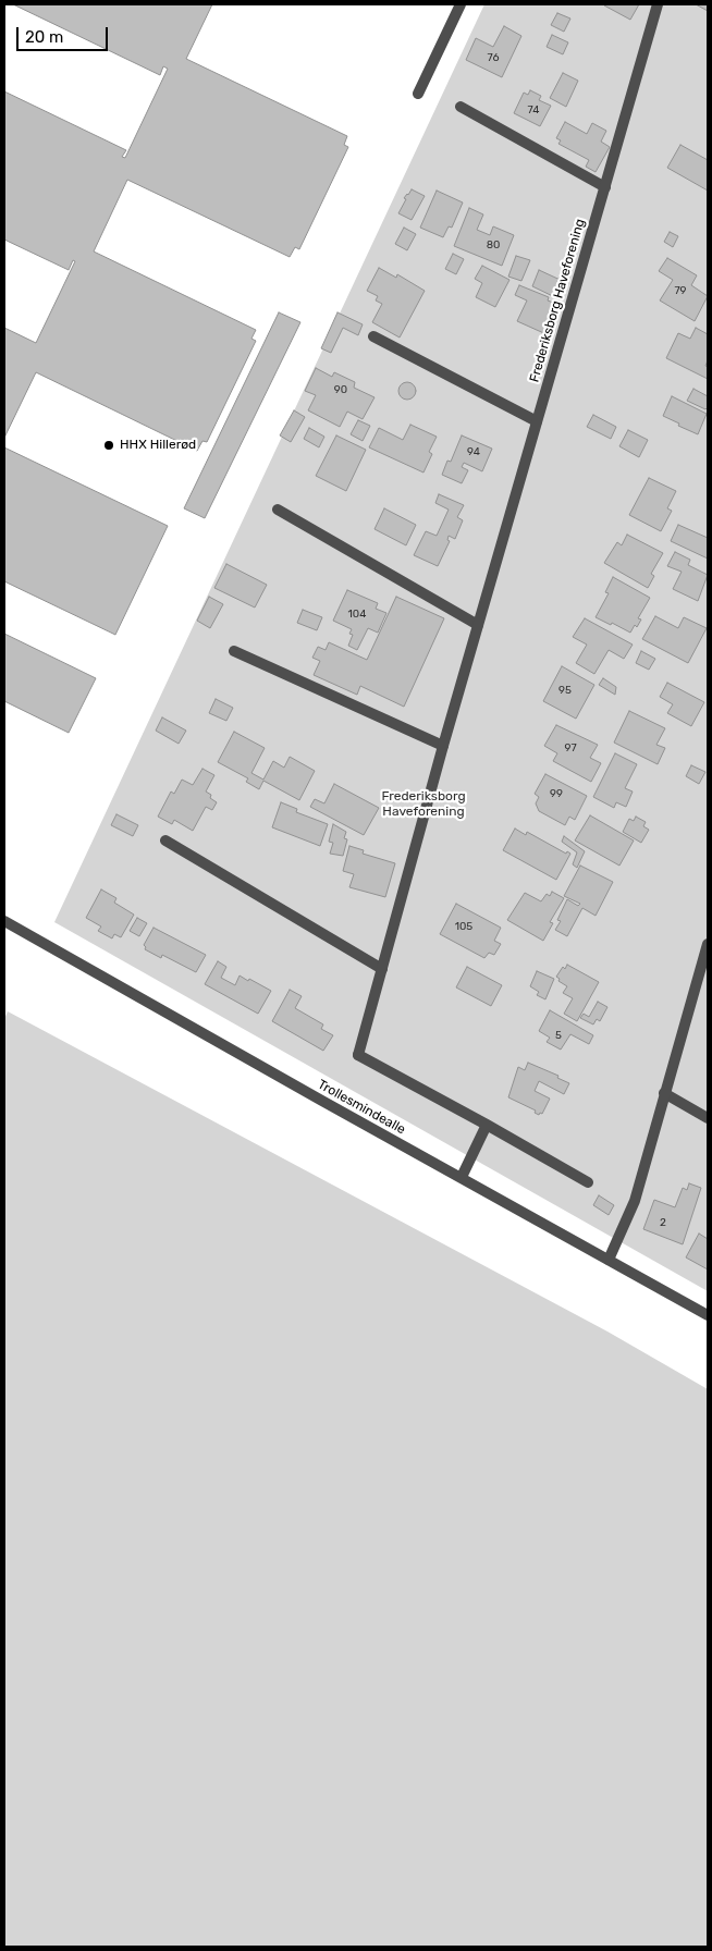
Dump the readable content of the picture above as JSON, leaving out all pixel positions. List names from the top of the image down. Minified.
{"streets":{"street":["Frederiksborg Haveforening","Trollesmindealle"]},"parks":["Frederiksborg Haveforening"],"places":["HHX Hillerød"],"house_numbers":["76","74","80","79","90","94","104","95","97","99","105","5","2"],"scale_bar":"20 m"}
